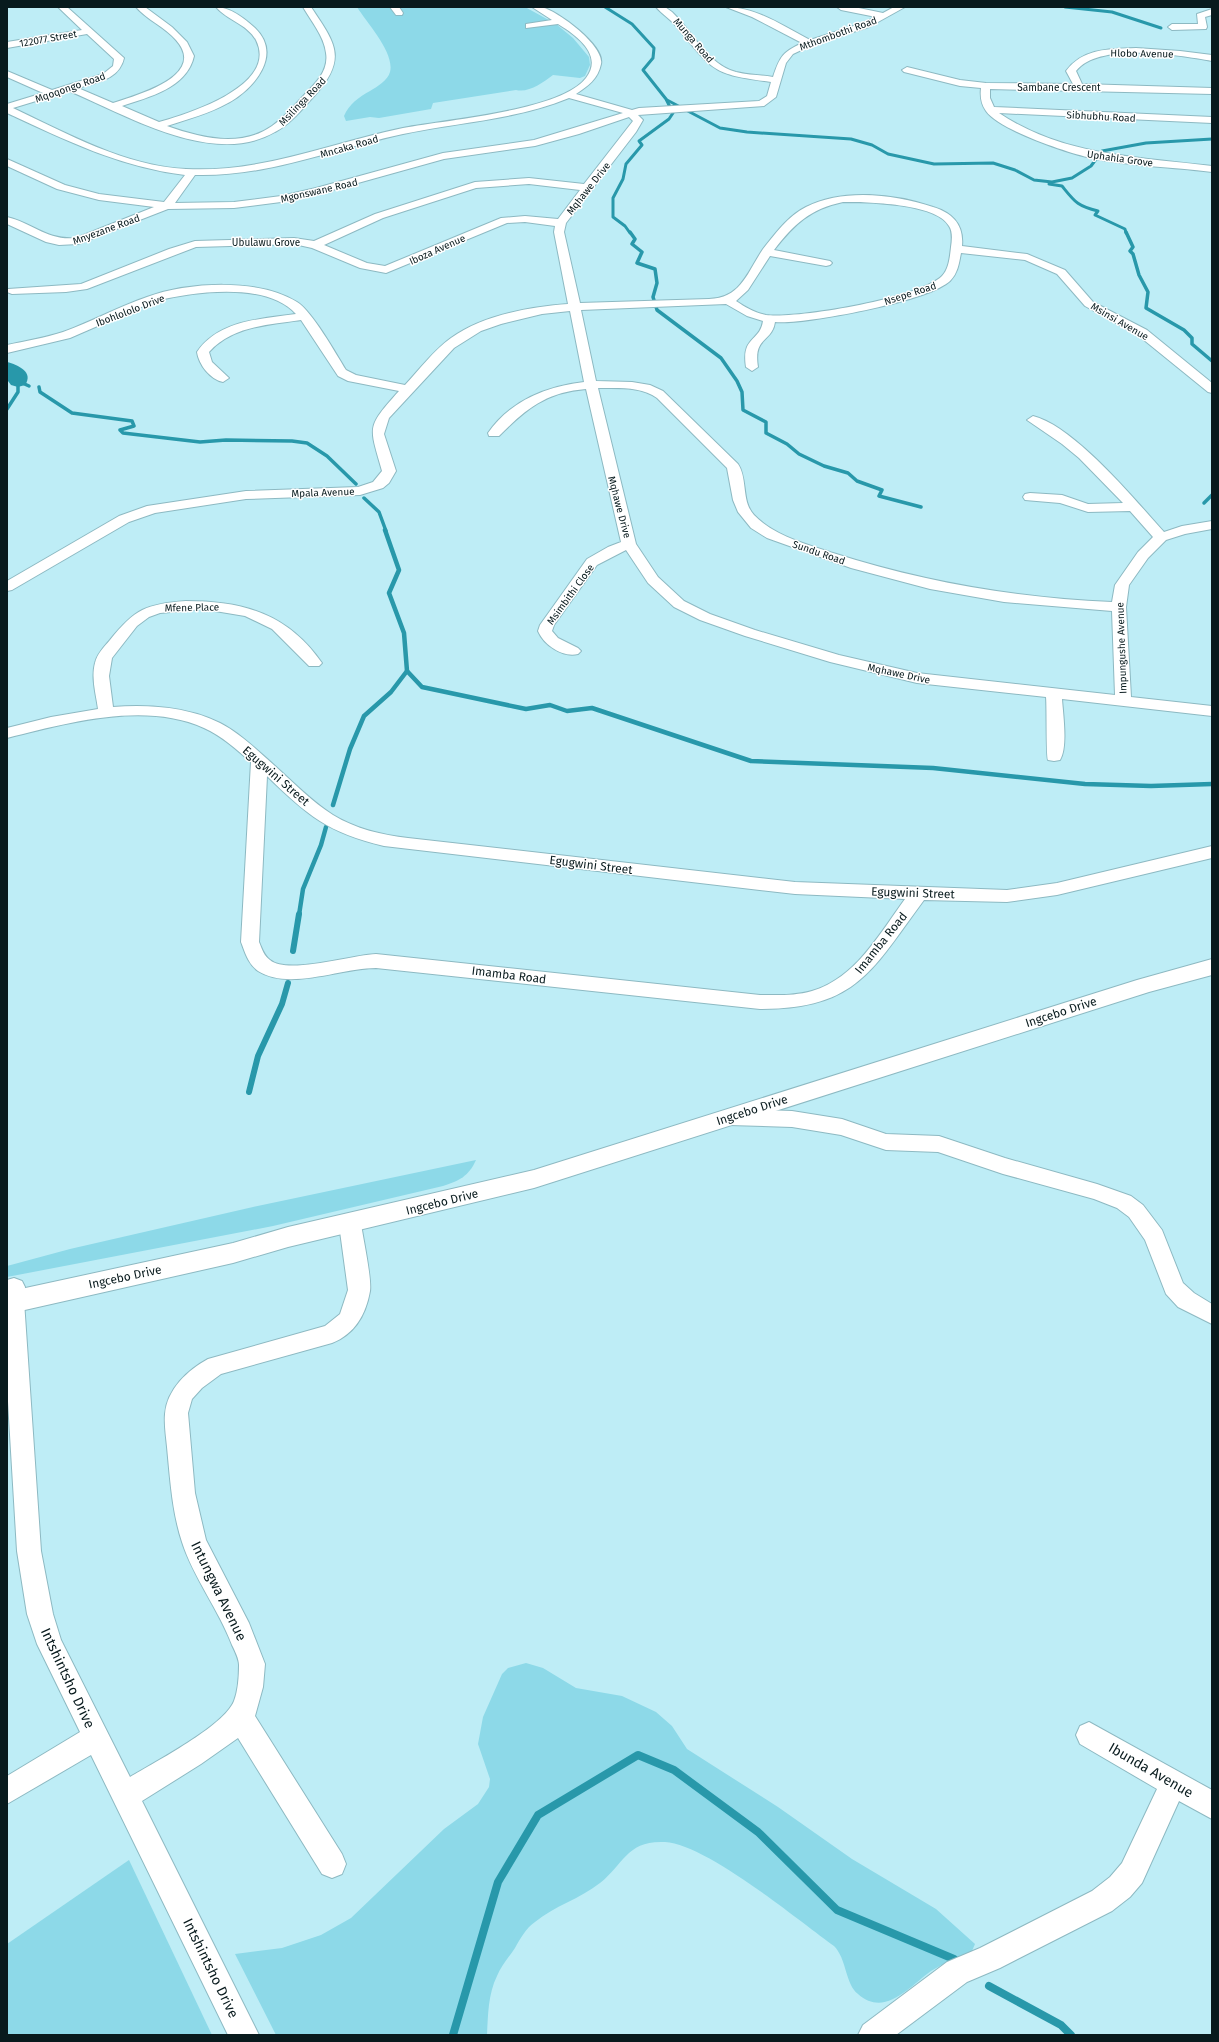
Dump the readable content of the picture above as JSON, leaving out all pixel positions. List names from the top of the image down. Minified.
{"streets":{"main road":["Ingcebo Drive"],"street":["Mthombothi Road","122077 Street","Munga Road","Hlobo Avenue","Mqoqongo Road","Sambane Crescent","Msilinga Road","Sibhubhu Road","Mncaka Road","Uphahla Grove","Mqhawe Drive","Mgonswane Road","Mnyezane Road","Ubulawu Grove","Iboza Avenue","Nsepe Road","Ibohlololo Drive","Msinsi Avenue","Mpala Avenue","Sundu Road","Msimbithi Close","Mfene Place","Impungushe Avenue","Egugwini Street","Imamba Road","Intungwa Avenue","Intshintsho Drive","Ibunda Avenue"]},"crossings":[["Mthombothi Road","Munga Road"],["Mthombothi Road","Mqhawe Drive"],["Mthombothi Road","Mgonswane Road"],["122077 Street","Mqoqongo Road"],["Hlobo Avenue","Sambane Crescent"],["Mqoqongo Road","Msilinga Road"],["Mqoqongo Road","Mncaka Road"],["Sibhubhu Road","Uphahla Grove"],["Mqhawe Drive","Mgonswane Road"],["Mqhawe Drive","Ubulawu Grove"],["Mqhawe Drive","Iboza Avenue"],["Mqhawe Drive","Mpala Avenue"],["Mqhawe Drive","Sundu Road"],["Mqhawe Drive","Msimbithi Close"],["Mqhawe Drive","Impungushe Avenue"],["Mgonswane Road","Mnyezane Road"],["Ubulawu Grove","Iboza Avenue"],["Nsepe Road","Msinsi Avenue"],["Ibohlololo Drive","Mpala Avenue"],["Sundu Road","Impungushe Avenue"],["Mfene Place","Egugwini Street"],["Egugwini Street","Imamba Road"],["Ingcebo Drive","Intungwa Avenue"],["Ingcebo Drive","Intshintsho Drive"],["Intungwa Avenue","Intshintsho Drive"]]}
